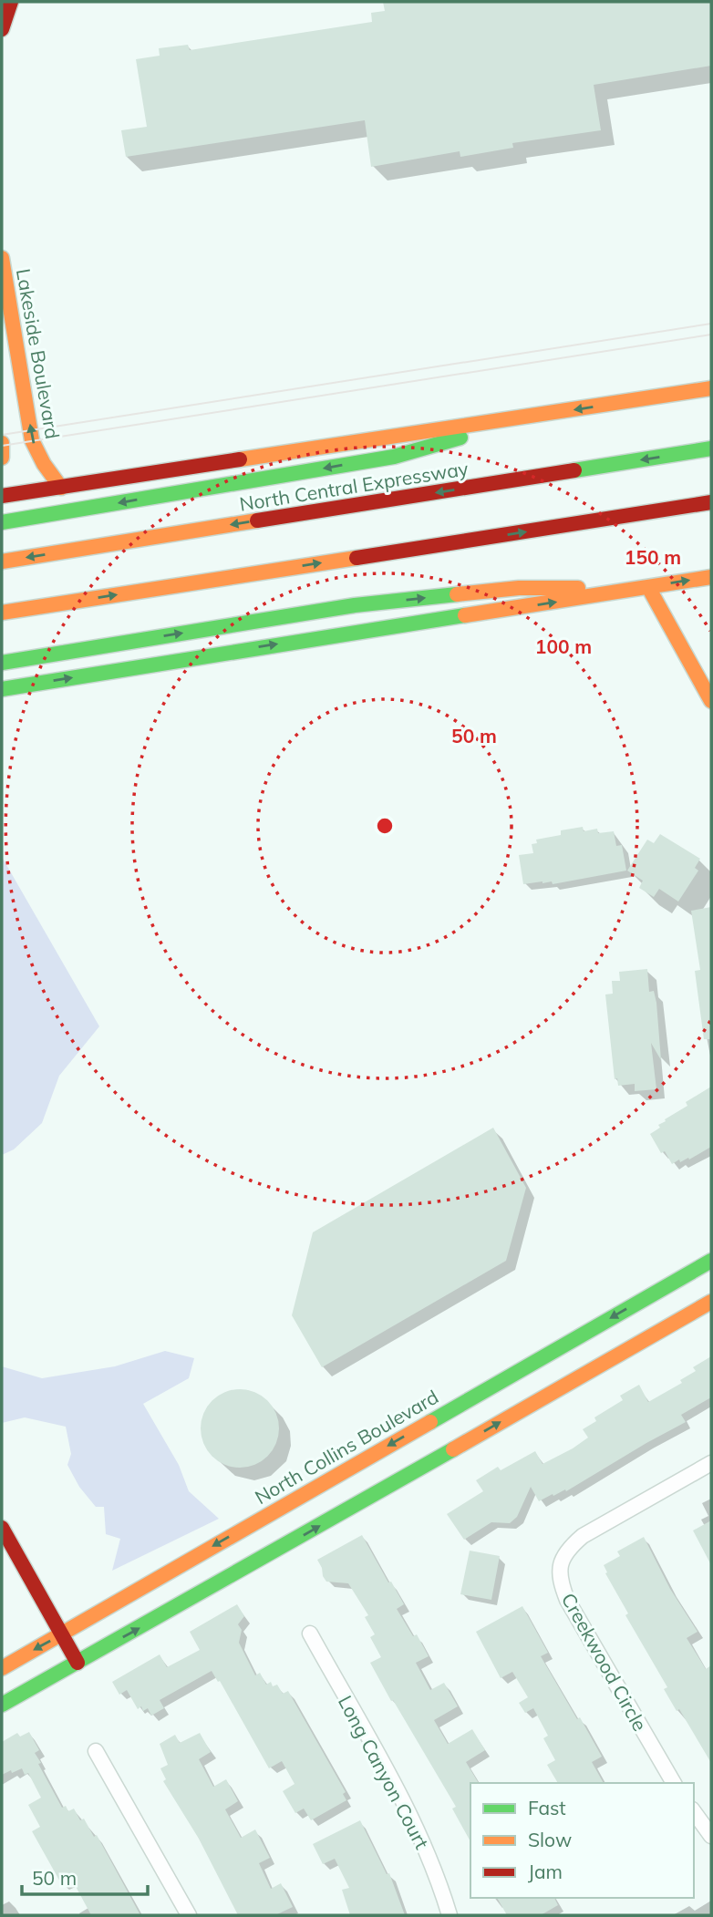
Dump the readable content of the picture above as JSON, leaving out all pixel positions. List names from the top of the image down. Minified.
{"streets":{"main road":["Lakeside Boulevard","North Central Expressway","North Collins Boulevard"],"street":["Creekwood Circle","Long Canyon Court"]},"one_way":["Lakeside Boulevard"],"legend":["Fast","Slow","Jam"],"scale_bar":"50 m","rings":["150 m","100 m","50 m"]}
